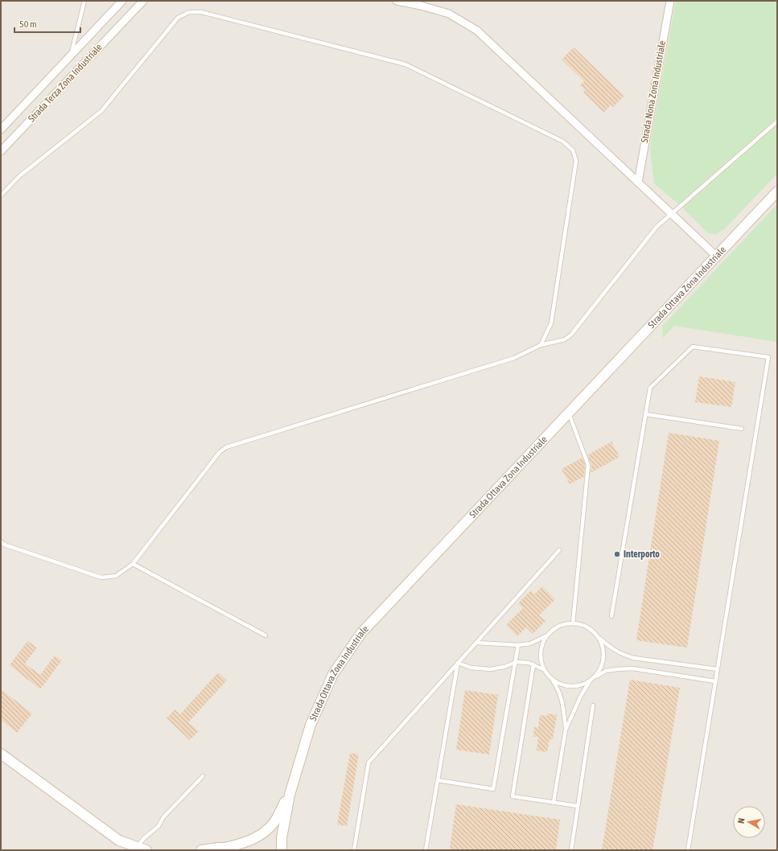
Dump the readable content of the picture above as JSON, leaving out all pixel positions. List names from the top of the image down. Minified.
{"streets":{"main road":["Strada Ottava Zona Industriale"],"street":["Strada Terza Zona Industriale","Strada Nona Zona Industriale"]},"places":["Interporto"],"scale_bar":"50 m","north":"left"}
